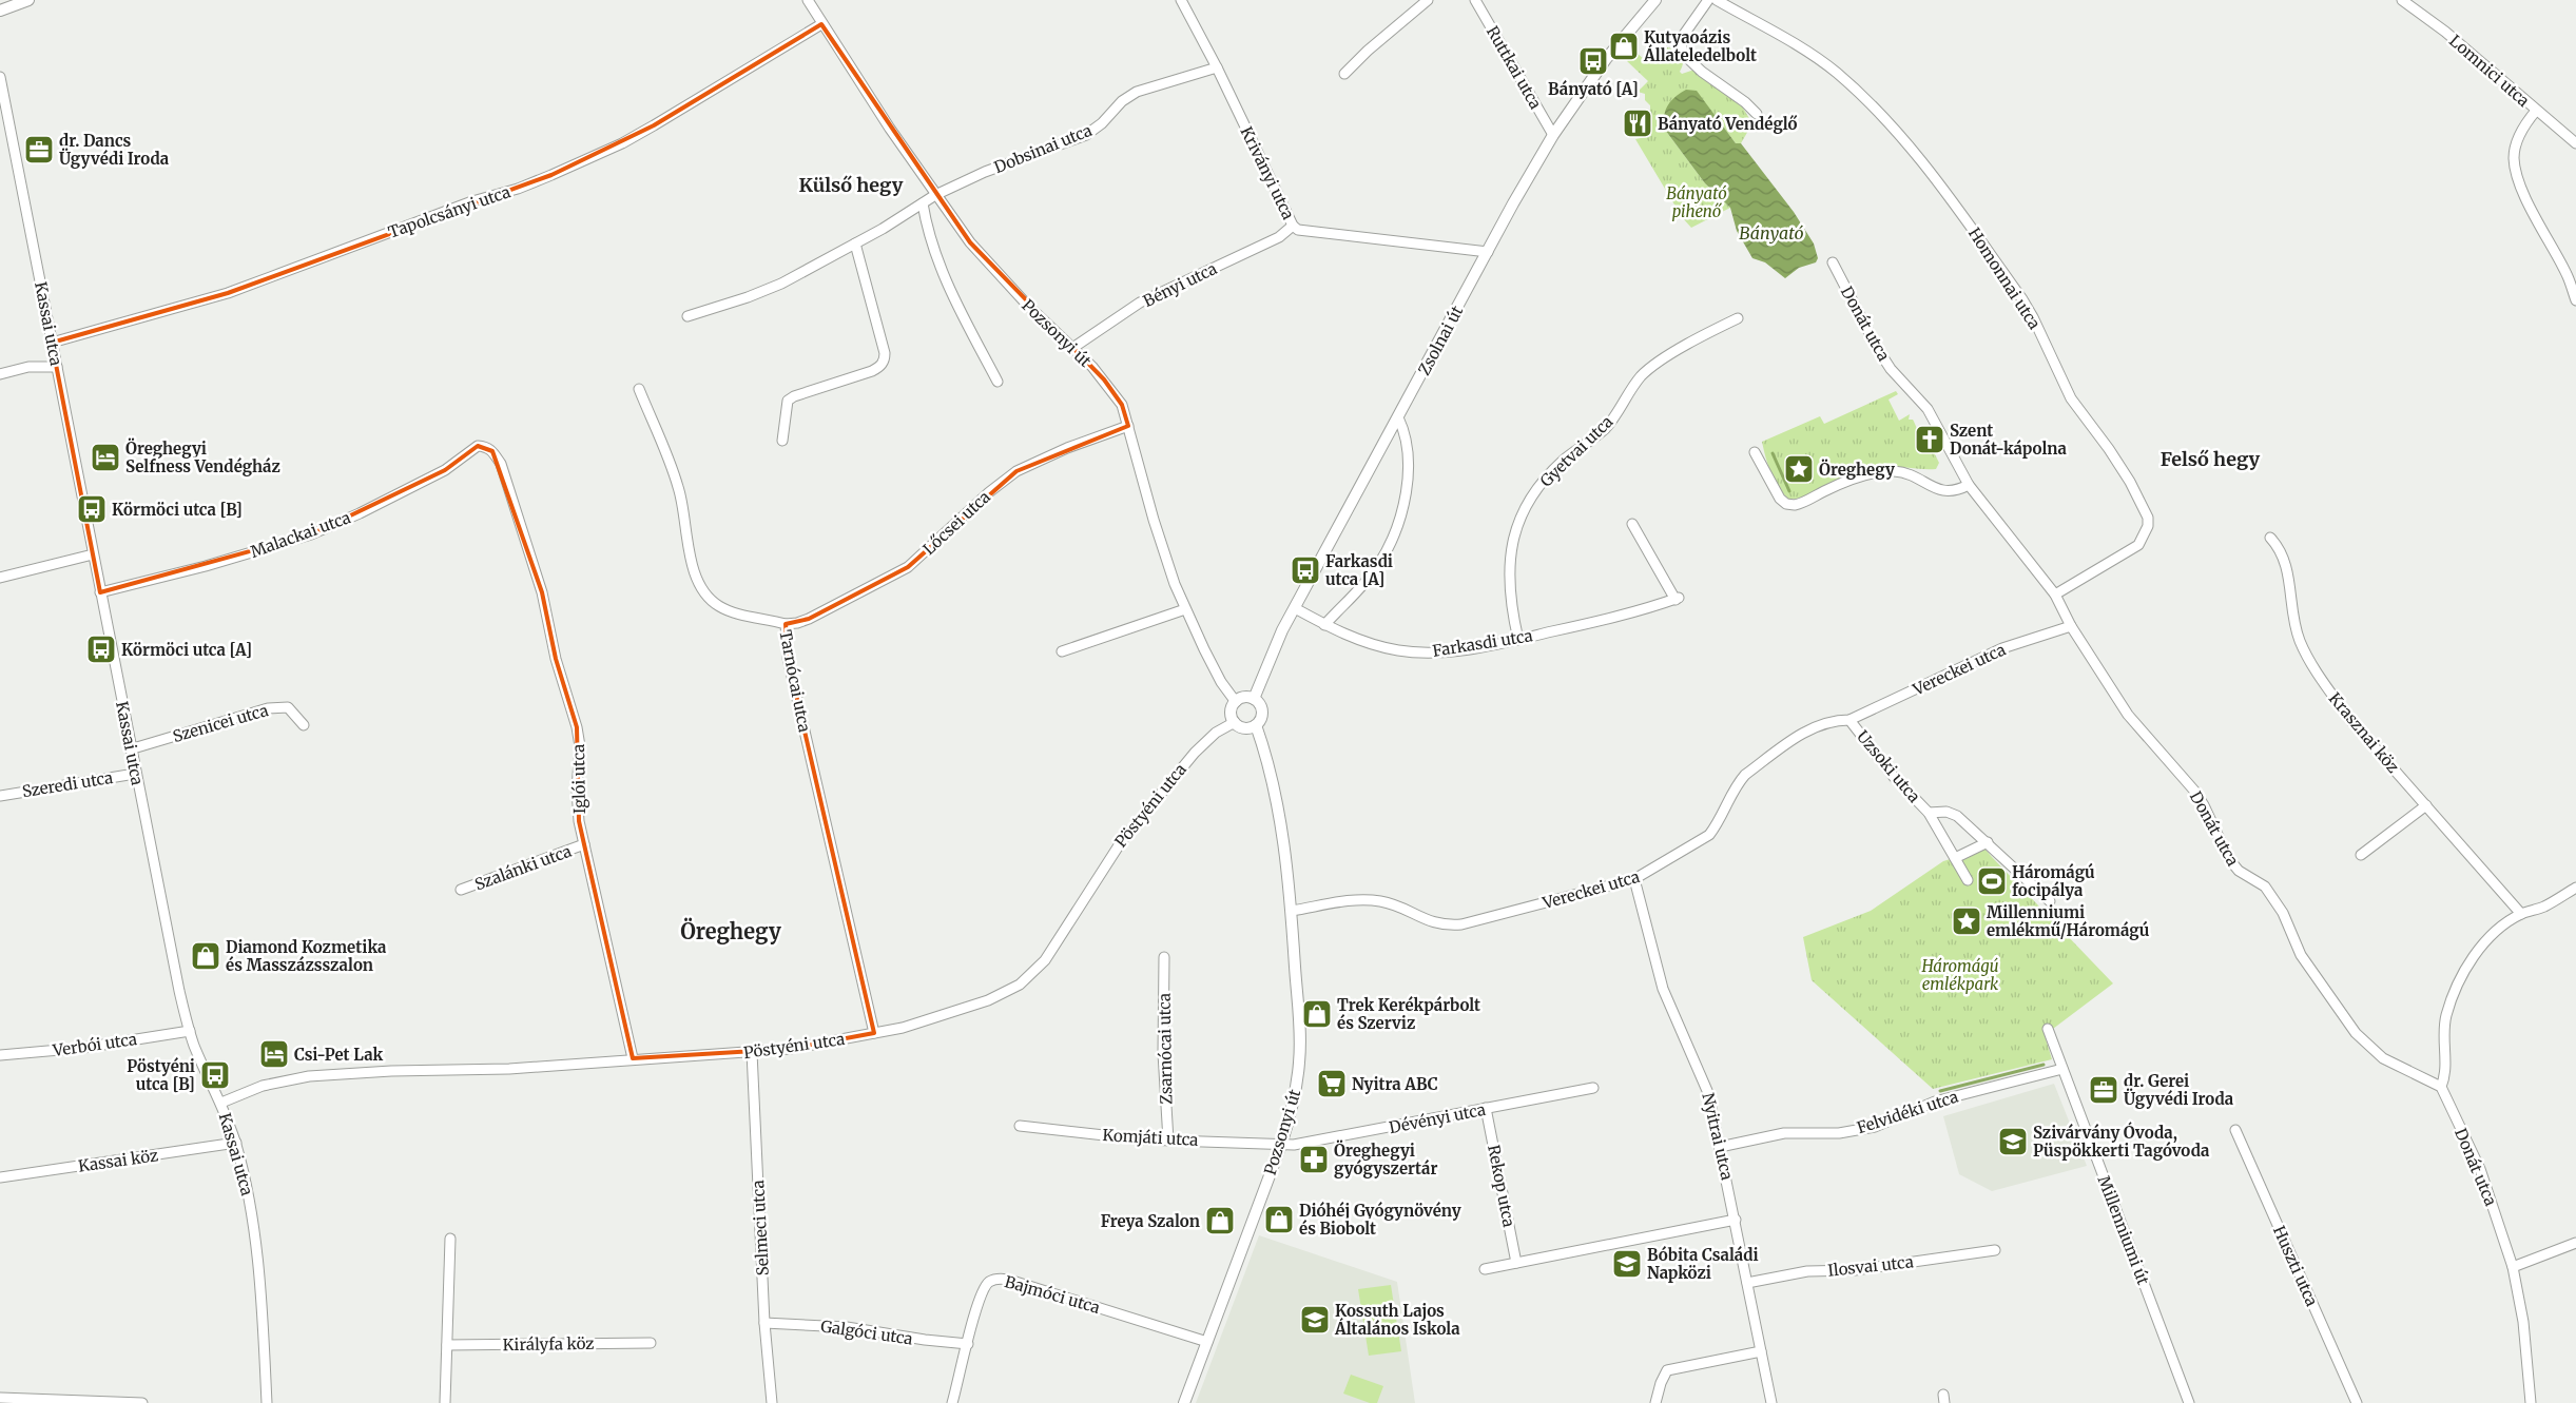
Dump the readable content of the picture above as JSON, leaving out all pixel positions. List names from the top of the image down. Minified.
{"streets":{"street":["Ruttkai utca","Lomnici utca","Dobsinai utca","Kriványi utca","Tapolcsányi utca","Homonnai utca","Bényi utca","Kassai utca","Donát utca","Pozsonyi út","Zsolnai út","Gyetvai utca","Lőcsei utca","Malackai utca","Farkasdi utca","Vereckei utca","Tarnócai utca","Szenicei utca","Krasznai köz","Uzsoki utca","Iglói utca","Szeredi utca","Pöstyéni utca","Szalánki utca","Verbói utca","Zsarnócai utca","Felvidéki utca","Dévényi utca","Nyitrai utca","Komjáti utca","Kassai köz","Rekop utca","Selmeci utca","Millenniumi út","Ilosvai utca","Huszti utca","Bajmóci utca","Galgóci utca","Királyfa köz"]},"crossings":[["Ruttkai utca","Zsolnai út"],["Dobsinai utca","Kriványi utca"],["Dobsinai utca","Pozsonyi út"],["Kriványi utca","Bényi utca"],["Kriványi utca","Zsolnai út"],["Tapolcsányi utca","Kassai utca"],["Tapolcsányi utca","Pozsonyi út"],["Homonnai utca","Donát utca"],["Bényi utca","Pozsonyi út"],["Kassai utca","Malackai utca"],["Kassai utca","Szenicei utca"],["Kassai utca","Szeredi utca"],["Kassai utca","Pöstyéni utca"],["Kassai utca","Verbói utca"],["Kassai utca","Kassai köz"],["Donát utca","Vereckei utca"],["Pozsonyi út","Zsolnai út"],["Pozsonyi út","Lőcsei utca"],["Pozsonyi út","Vereckei utca"],["Pozsonyi út","Pöstyéni utca"],["Pozsonyi út","Dévényi utca"],["Pozsonyi út","Komjáti utca"],["Pozsonyi út","Bajmóci utca"],["Zsolnai út","Farkasdi utca"],["Zsolnai út","Pöstyéni utca"],["Gyetvai utca","Farkasdi utca"],["Lőcsei utca","Tarnócai utca"],["Malackai utca","Iglói utca"],["Vereckei utca","Uzsoki utca"],["Vereckei utca","Nyitrai utca"],["Tarnócai utca","Pöstyéni utca"],["Iglói utca","Pöstyéni utca"],["Iglói utca","Szalánki utca"],["Pöstyéni utca","Selmeci utca"],["Zsarnócai utca","Komjáti utca"],["Felvidéki utca","Nyitrai utca"],["Felvidéki utca","Millenniumi út"],["Dévényi utca","Komjáti utca"],["Dévényi utca","Rekop utca"],["Nyitrai utca","Ilosvai utca"],["Selmeci utca","Galgóci utca"],["Bajmóci utca","Galgóci utca"]],"districts":["Külső hegy","Felső hegy","Öreghegy"],"water":["Bányató"],"parks":["Bányató pihenő","Háromágú emlékpark"],"places":{"shop":["Kutyaoázis Állateledelbolt","Diamond Kozmetika és Masszázsszalon","Trek Kerékpárbolt és Szerviz","Dióhéj Gyógynövény és Biobolt","Freya Szalon"],"bus stop":["Bányató [A]","Körmöci utca [B]","Farkasdi utca [A]","Körmöci utca [A]","Pöstyéni utca [B]"],"restaurant":["Bányató Vendéglő"],"office":["dr. Dancs Ügyvédi Iroda","dr. Gerei Ügyvédi Iroda"],"church":["Szent Donát-kápolna"],"hotel":["Öreghegyi Selfness Vendégház","Csi-Pet Lak"],"place":["Öreghegy","Millenniumi emlékmű/Háromágú"],"sports":["Háromágú focipálya"],"supermarket":["Nyitra ABC"],"school or university":["Szivárvány Óvoda, Püspökkerti Tagóvoda","Bóbita Családi Napközi","Kossuth Lajos Általános Iskola"],"pharmacy":["Öreghegyi gyógyszertár"]}}
